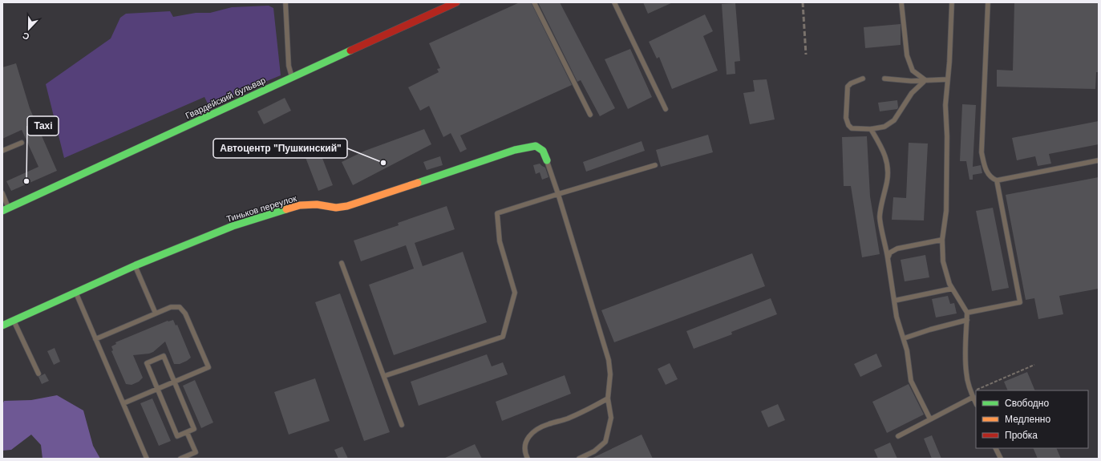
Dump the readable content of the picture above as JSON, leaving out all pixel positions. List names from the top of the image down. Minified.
{"streets":{"street":["Гвардейский бульвар","Тиньков переулок"]},"places":["Автоцентр \"Пушкинский\"","Taxi"],"legend":["Свободно","Медленно","Пробка"],"north":"bottom"}
